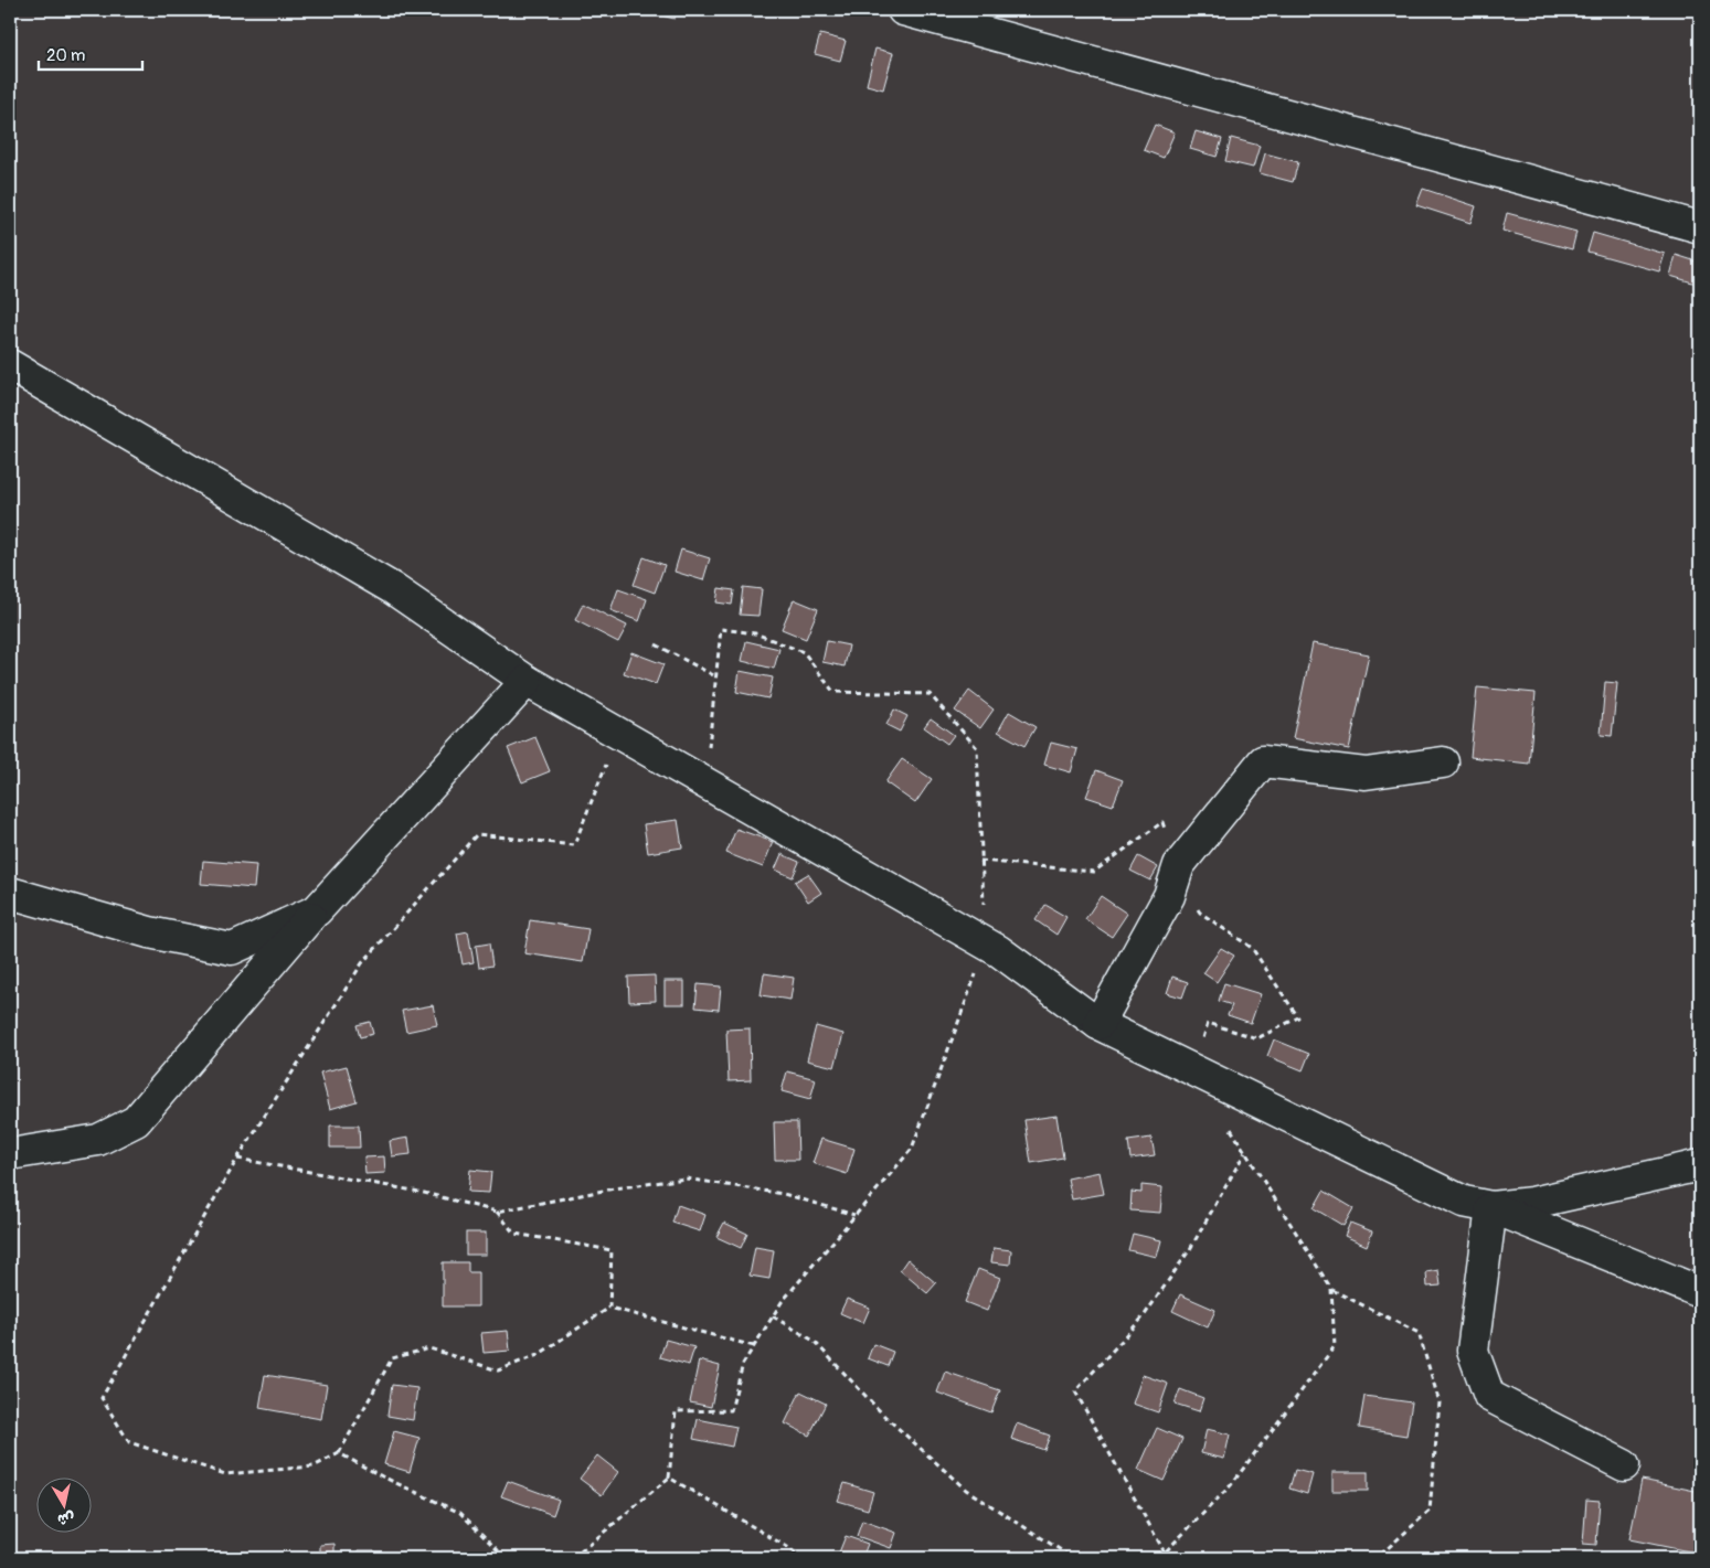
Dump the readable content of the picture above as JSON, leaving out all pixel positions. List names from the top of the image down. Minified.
{"scale_bar":"20 m","north":"bottom"}
